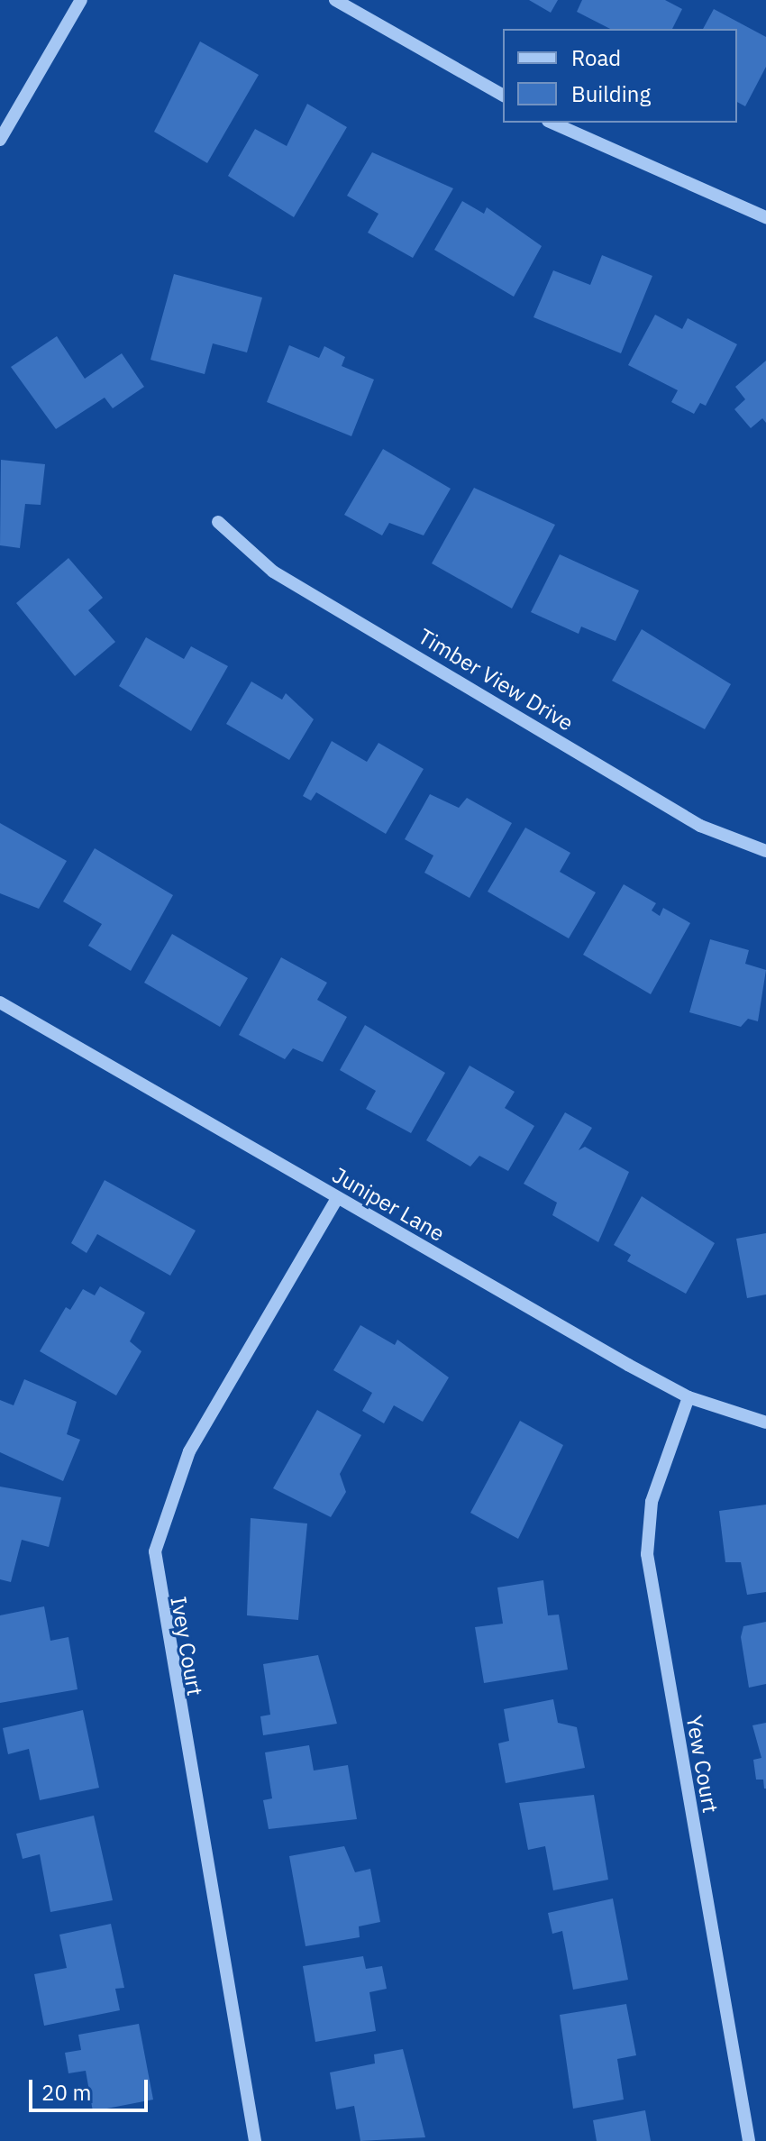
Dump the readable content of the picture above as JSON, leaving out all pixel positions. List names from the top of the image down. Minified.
{"streets":{"street":["Timber View Drive","Juniper Lane","Ivey Court","Yew Court"]},"crossings":[["Juniper Lane","Ivey Court"],["Juniper Lane","Yew Court"]],"legend":["Road","Building"],"scale_bar":"20 m"}
